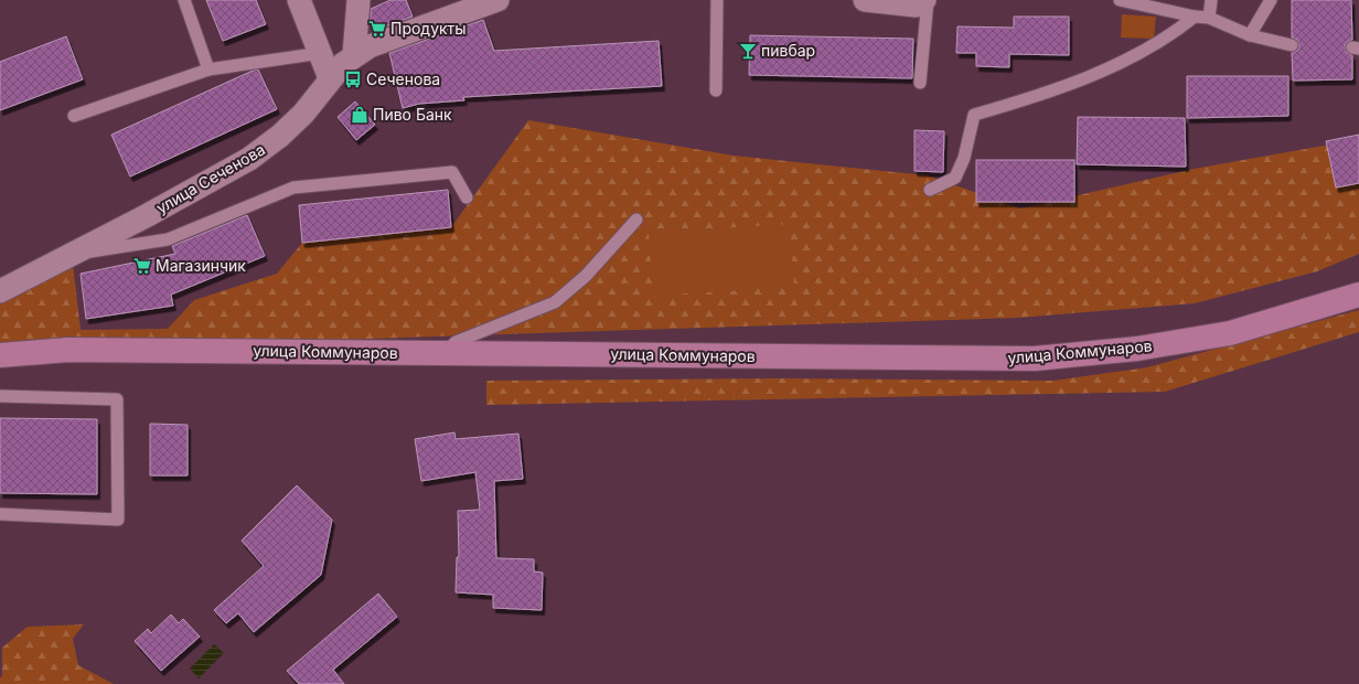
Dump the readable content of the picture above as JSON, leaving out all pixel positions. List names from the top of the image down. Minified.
{"streets":{"main road":["улица Коммунаров"],"street":["улица Сеченова"]},"places":{"supermarket":["Продукты","Магазинчик"],"bar":["пивбар"],"bus stop":["Сеченова"],"shop":["Пиво Банк"]}}
